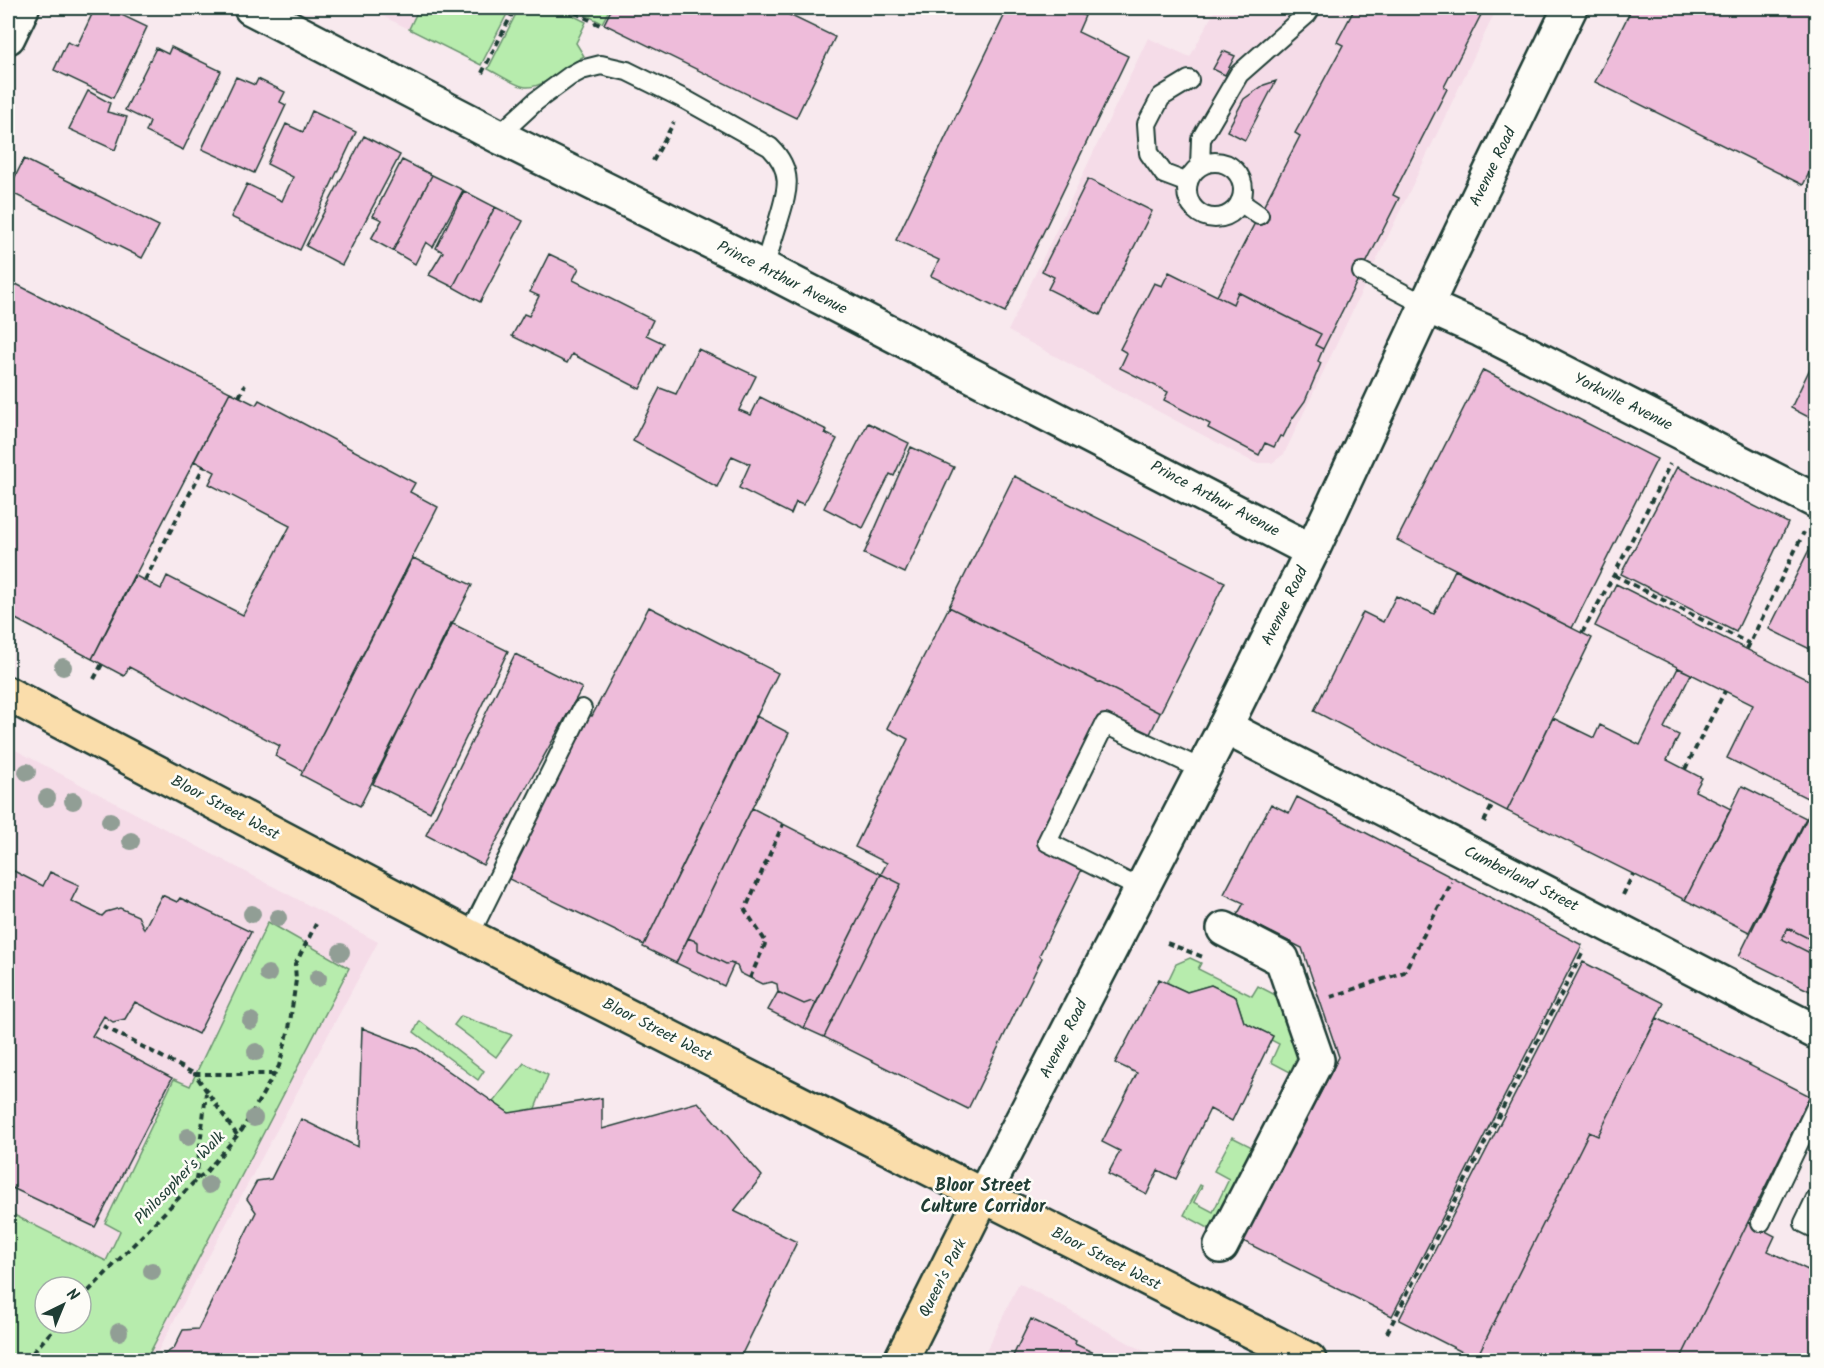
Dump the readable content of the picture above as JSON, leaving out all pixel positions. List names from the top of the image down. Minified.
{"streets":{"main road":["Bloor Street West","Queen's Park"],"street":["Avenue Road","Prince Arthur Avenue","Yorkville Avenue","Cumberland Street"],"path":["Philosopher's Walk"]},"crossings":[["Avenue Road","Prince Arthur Avenue"],["Avenue Road","Yorkville Avenue"],["Avenue Road","Bloor Street West"],["Avenue Road","Cumberland Street"],["Avenue Road","Queen's Park"],["Bloor Street West","Queen's Park"]],"districts":["Bloor Street Culture Corridor"],"north":"top right"}
